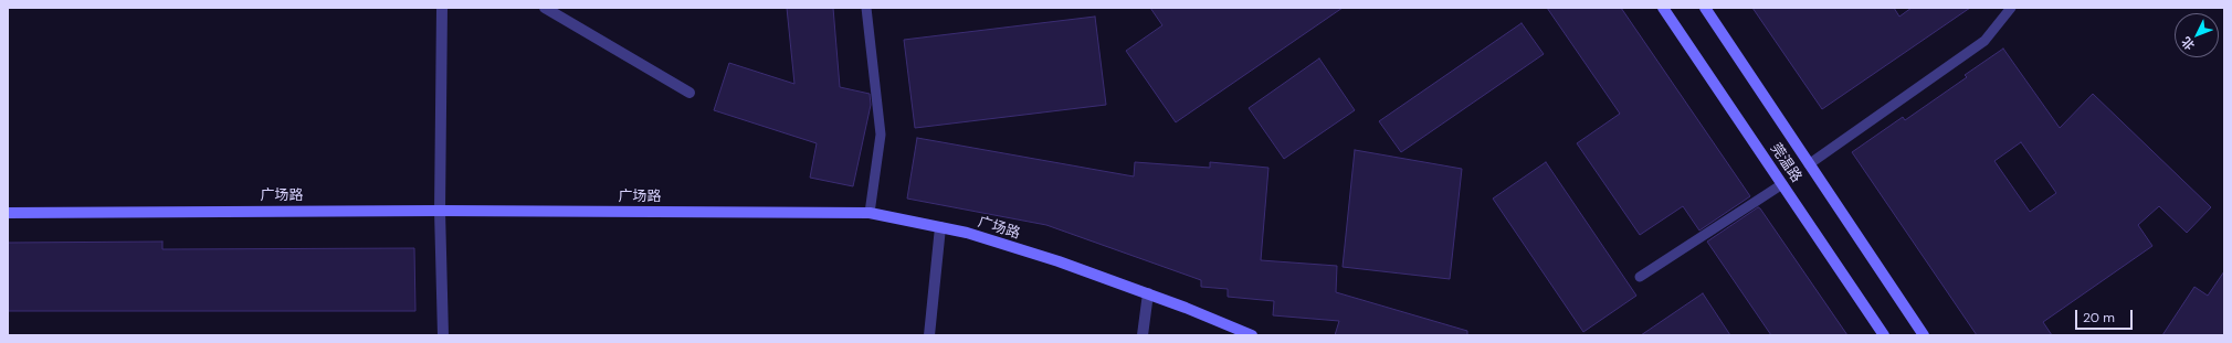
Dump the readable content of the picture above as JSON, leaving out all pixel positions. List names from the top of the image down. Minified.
{"streets":{"street":["莞温路","广场路"]},"scale_bar":"20 m","north":"bottom left"}
